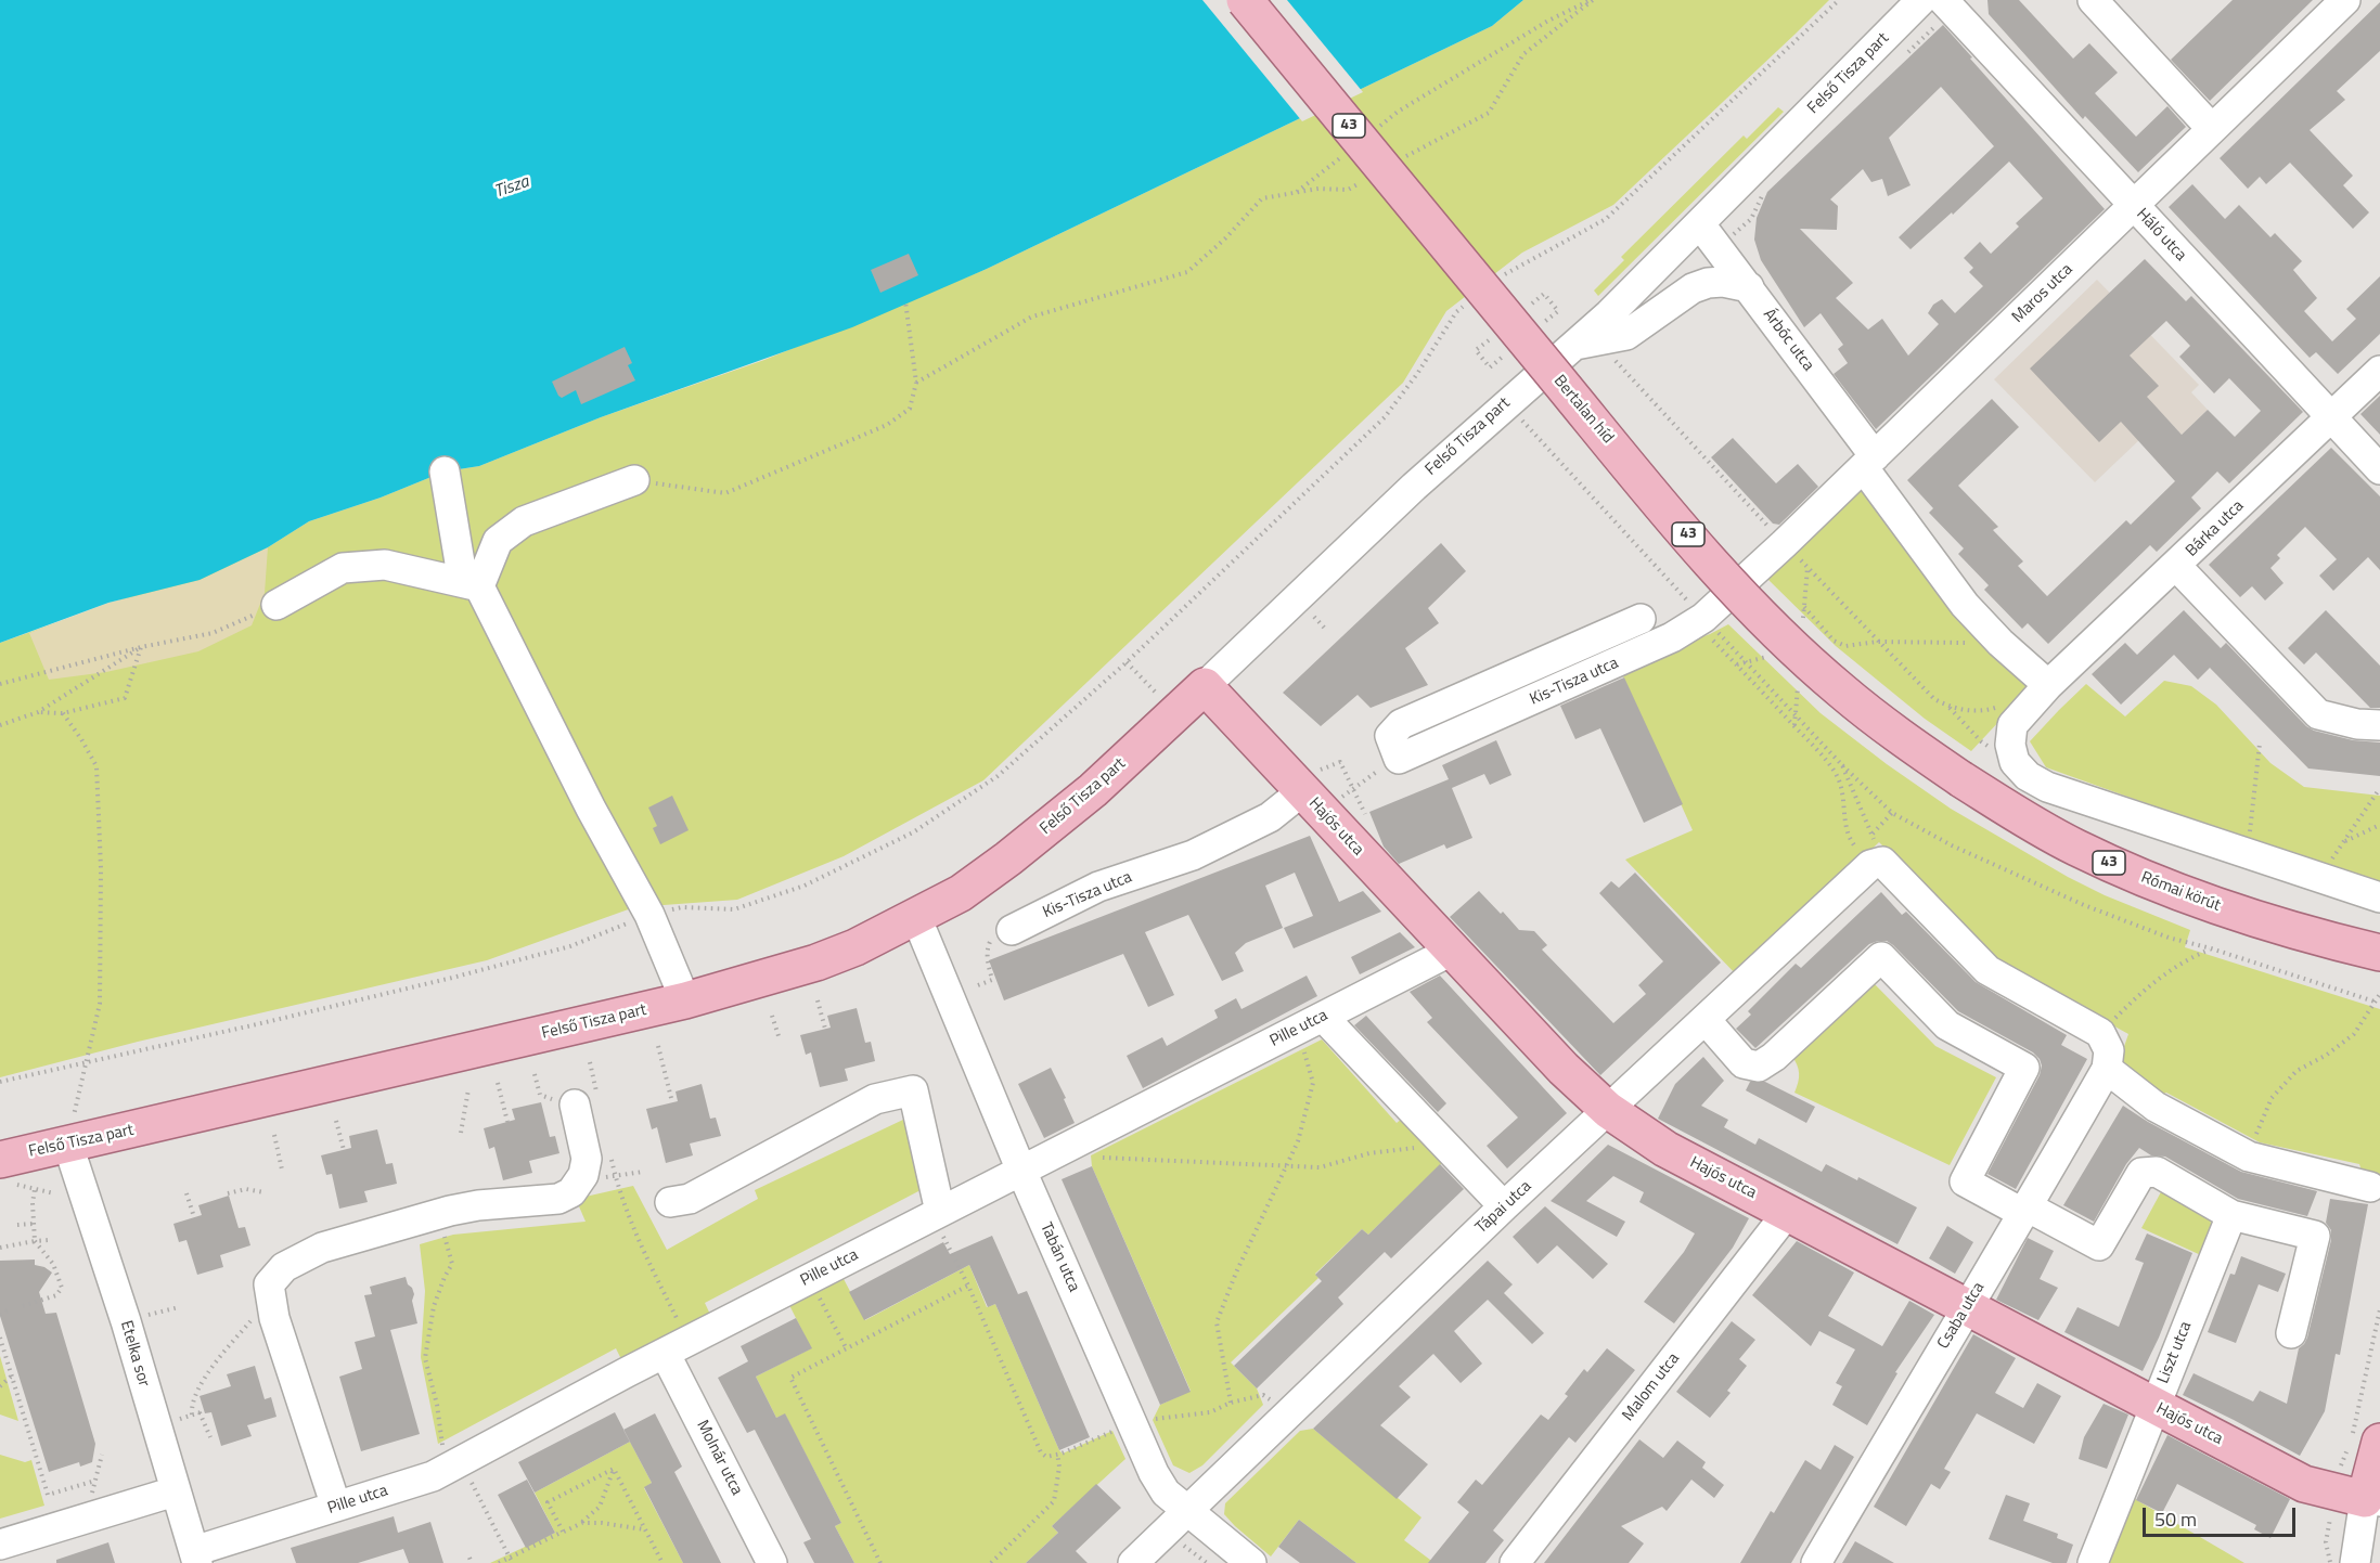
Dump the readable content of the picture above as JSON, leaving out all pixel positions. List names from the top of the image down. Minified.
{"streets":{"main road":["Felső Tisza part","43","Bertalan híd","Hajós utca","Római körút"],"street":["Háló utca","Maros utca","Árbóc utca","Bárka utca","Kis-Tisza utca","Pille utca","Tápai utca","Tabán utca","Csaba utca","Liszt utca","Etelka sor","Malom utca","Molnár utca"]},"crossings":[["Felső Tisza part","Árbóc utca"],["Felső Tisza part","Hajós utca"],["Felső Tisza part","Tabán utca"],["Felső Tisza part","Etelka sor"],["Háló utca","Maros utca"],["Háló utca","Bárka utca"],["Maros utca","Árbóc utca"],["Maros utca","Kis-Tisza utca"],["Bertalan híd","Római körút"],["Kis-Tisza utca","Hajós utca"],["Hajós utca","Pille utca"],["Hajós utca","Tápai utca"],["Hajós utca","Csaba utca"],["Hajós utca","Liszt utca"],["Hajós utca","Malom utca"],["Pille utca","Tabán utca"],["Pille utca","Etelka sor"],["Pille utca","Molnár utca"],["Tápai utca","Tabán utca"]],"water":["Tisza"],"scale_bar":"50 m"}
